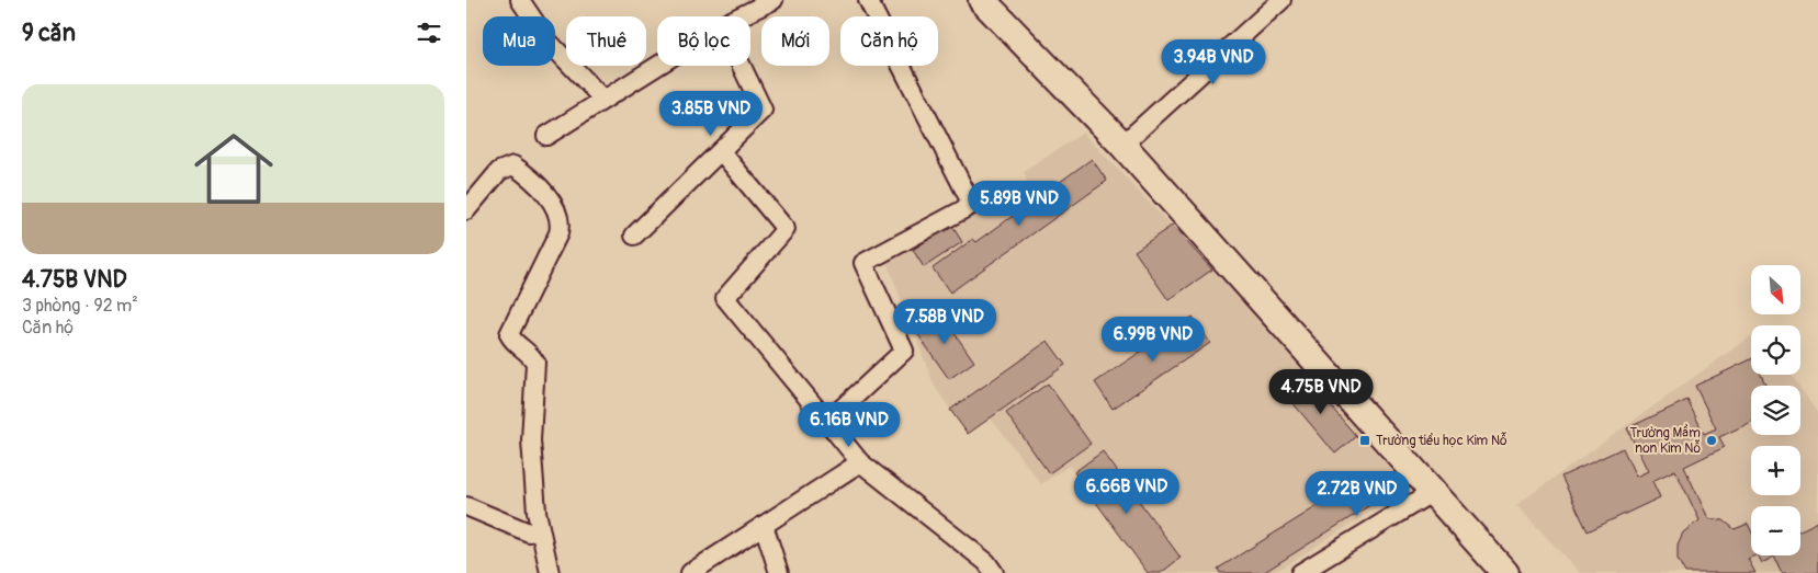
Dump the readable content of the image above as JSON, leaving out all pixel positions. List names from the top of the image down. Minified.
{"places":{"transit":["Trường tiểu học Kim Nỗ"],"other":["Trường Mầm non Kim Nỗ"]},"north":"bottom right","page":{"heading":"9 căn","chip":["Mua","Thuê","Bộ lọc","Mới","Căn hộ"],"price":["3.94B VND","3.85B VND","5.89B VND","7.58B VND","6.99B VND","4.75B VND","6.16B VND","6.66B VND","2.72B VND"],"list":[{"name":"4.75B VND","note":"3 phòng · 92 m² · Căn hộ"}],"map_buttons":["+","−"]}}
